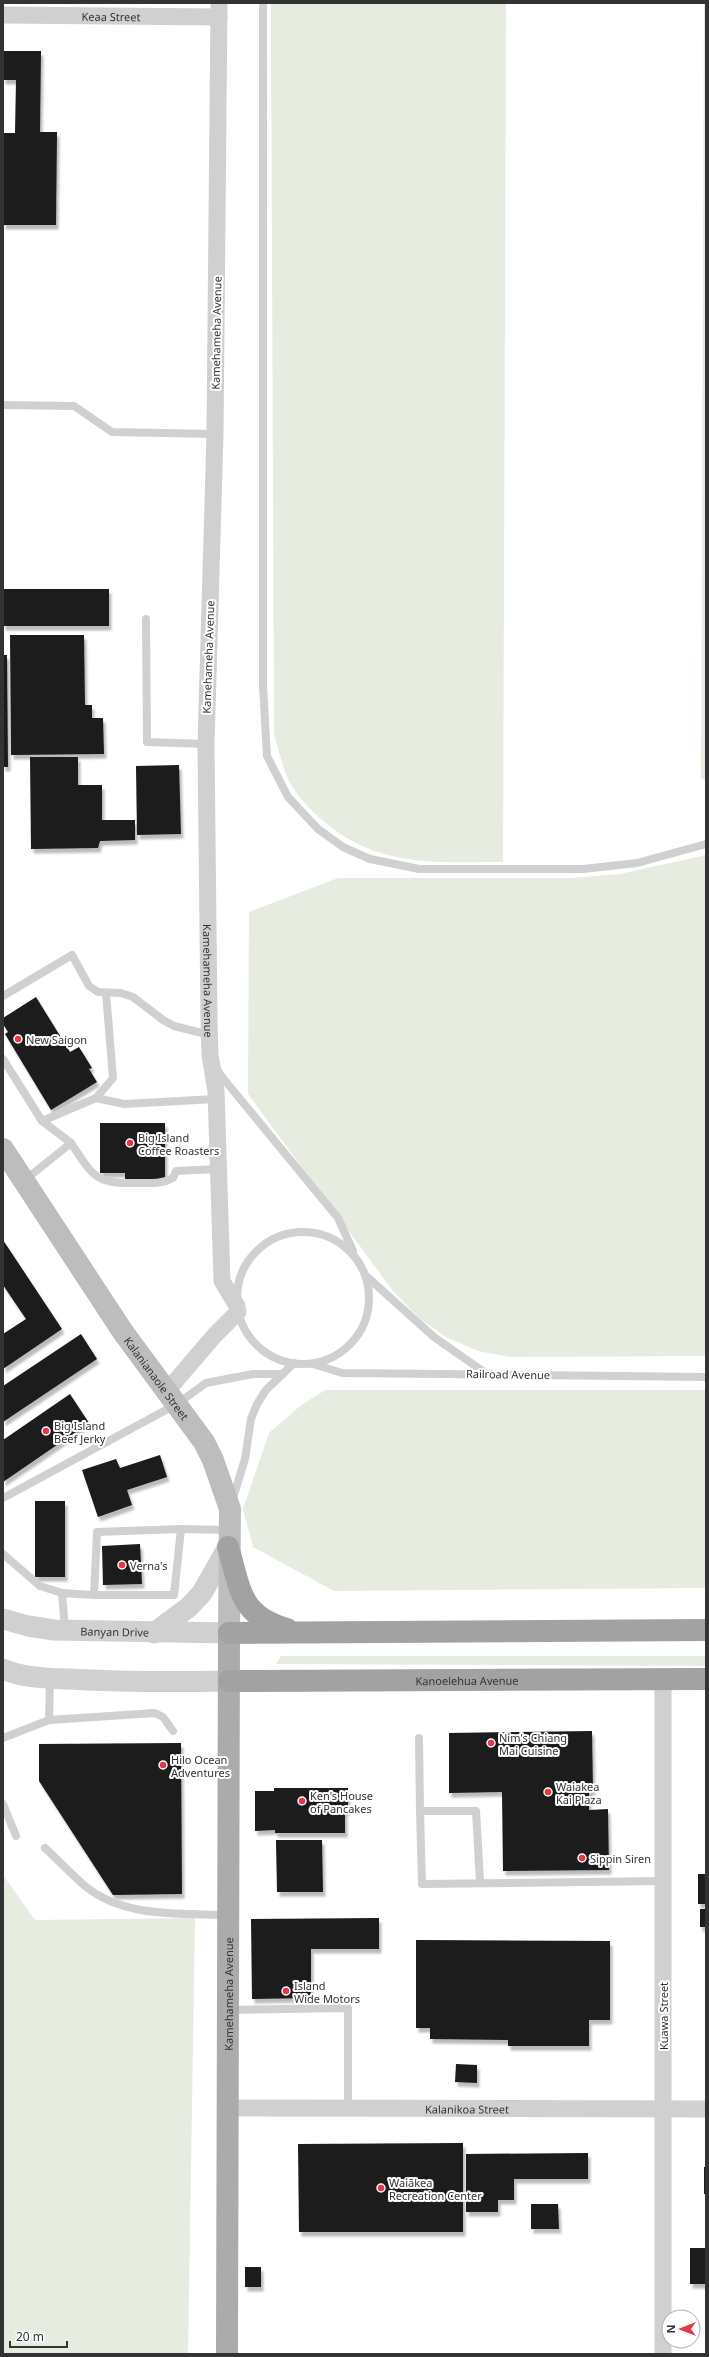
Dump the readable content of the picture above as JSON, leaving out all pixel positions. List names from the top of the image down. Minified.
{"streets":{"highway":["Kanoelehua Avenue"],"main road":["Kamehameha Avenue","Kalanianaole Street"],"street":["Keaa Street","Banyan Drive","Kuawa Street","Kalanikoa Street"],"lane":["Railroad Avenue"]},"crossings":[["Keaa Street","Kamehameha Avenue"],["Kamehameha Avenue","Railroad Avenue"],["Kamehameha Avenue","Kalanianaole Street"],["Kamehameha Avenue","Banyan Drive"],["Kamehameha Avenue","Kanoelehua Avenue"],["Kamehameha Avenue","Kalanikoa Street"],["Kalanianaole Street","Banyan Drive"],["Kanoelehua Avenue","Kuawa Street"],["Kuawa Street","Kalanikoa Street"]],"places":["New Saigon","Big Island Coffee Roasters","Big Island Beef Jerky","Verna's","Nim's Chiang Mai Cuisine","Hilo Ocean Adventures","Waiakea Kai Plaza","Ken's House of Pancakes","Sippin Siren","Island Wide Motors","Waiākea Recreation Center"],"scale_bar":"20 m","north":"left"}
